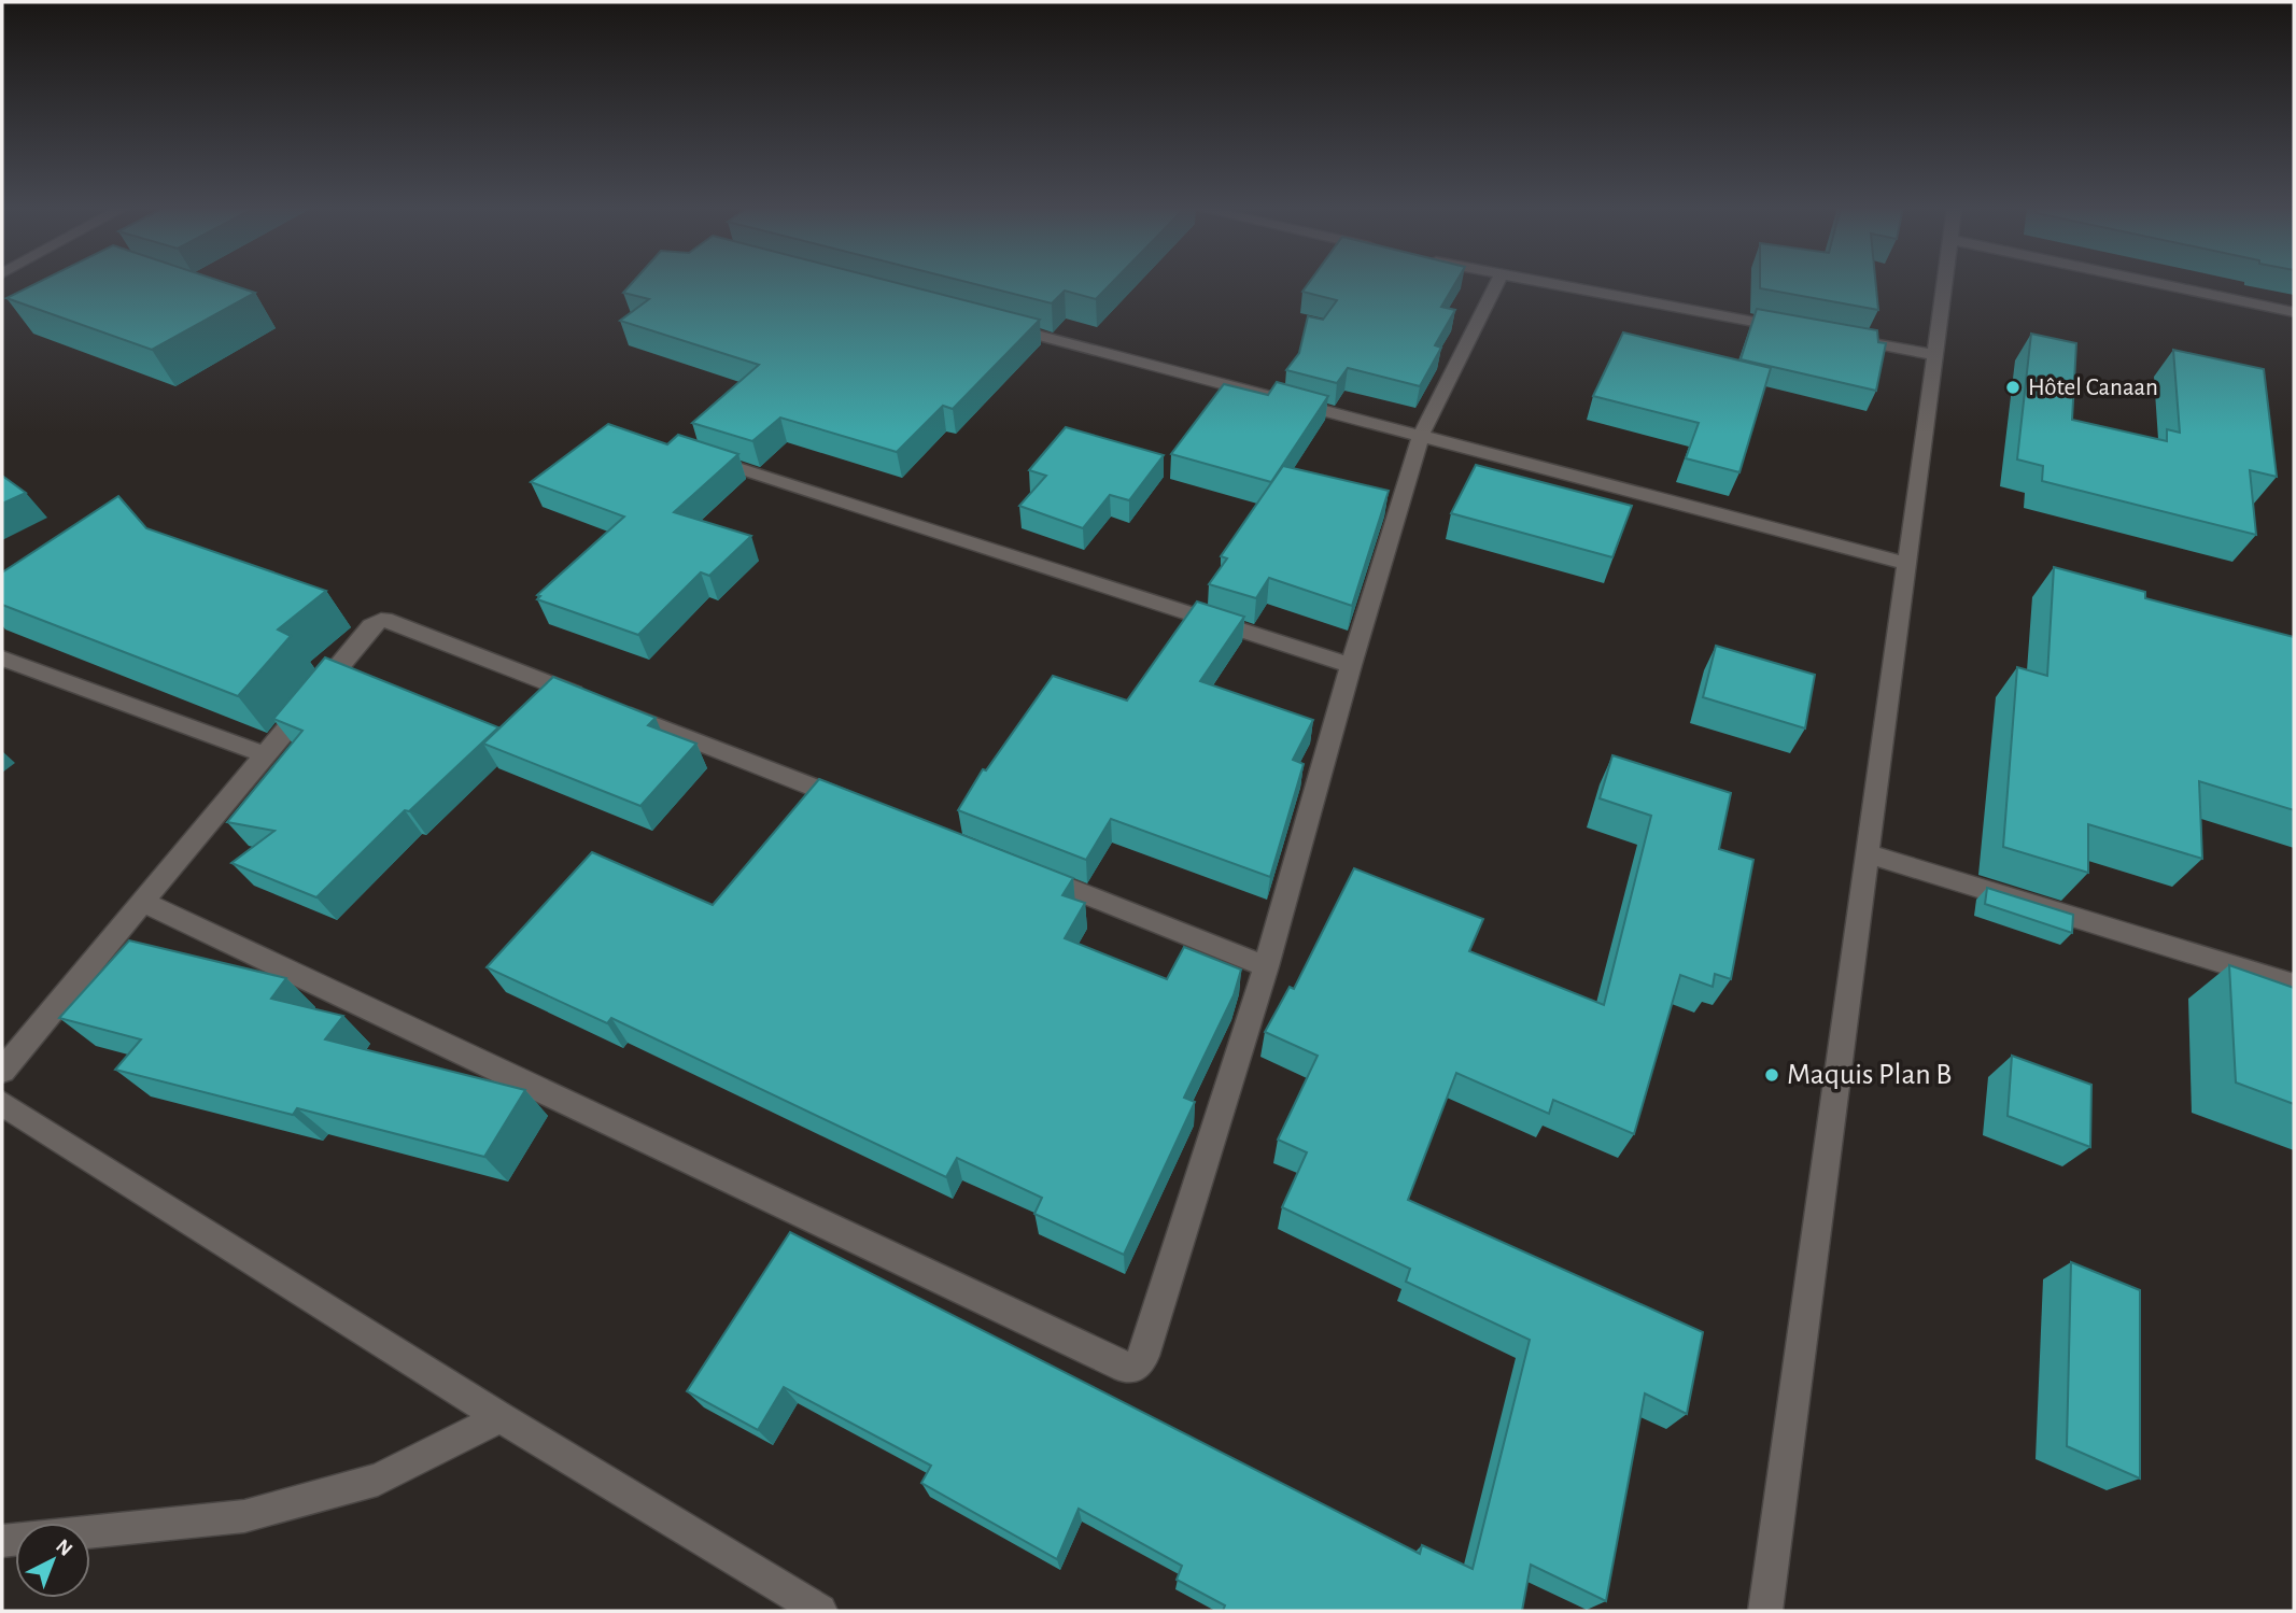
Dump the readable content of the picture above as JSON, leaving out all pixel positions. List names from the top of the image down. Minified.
{"places":["Hôtel Canaan","Maquis Plan B"],"north":"top right"}
